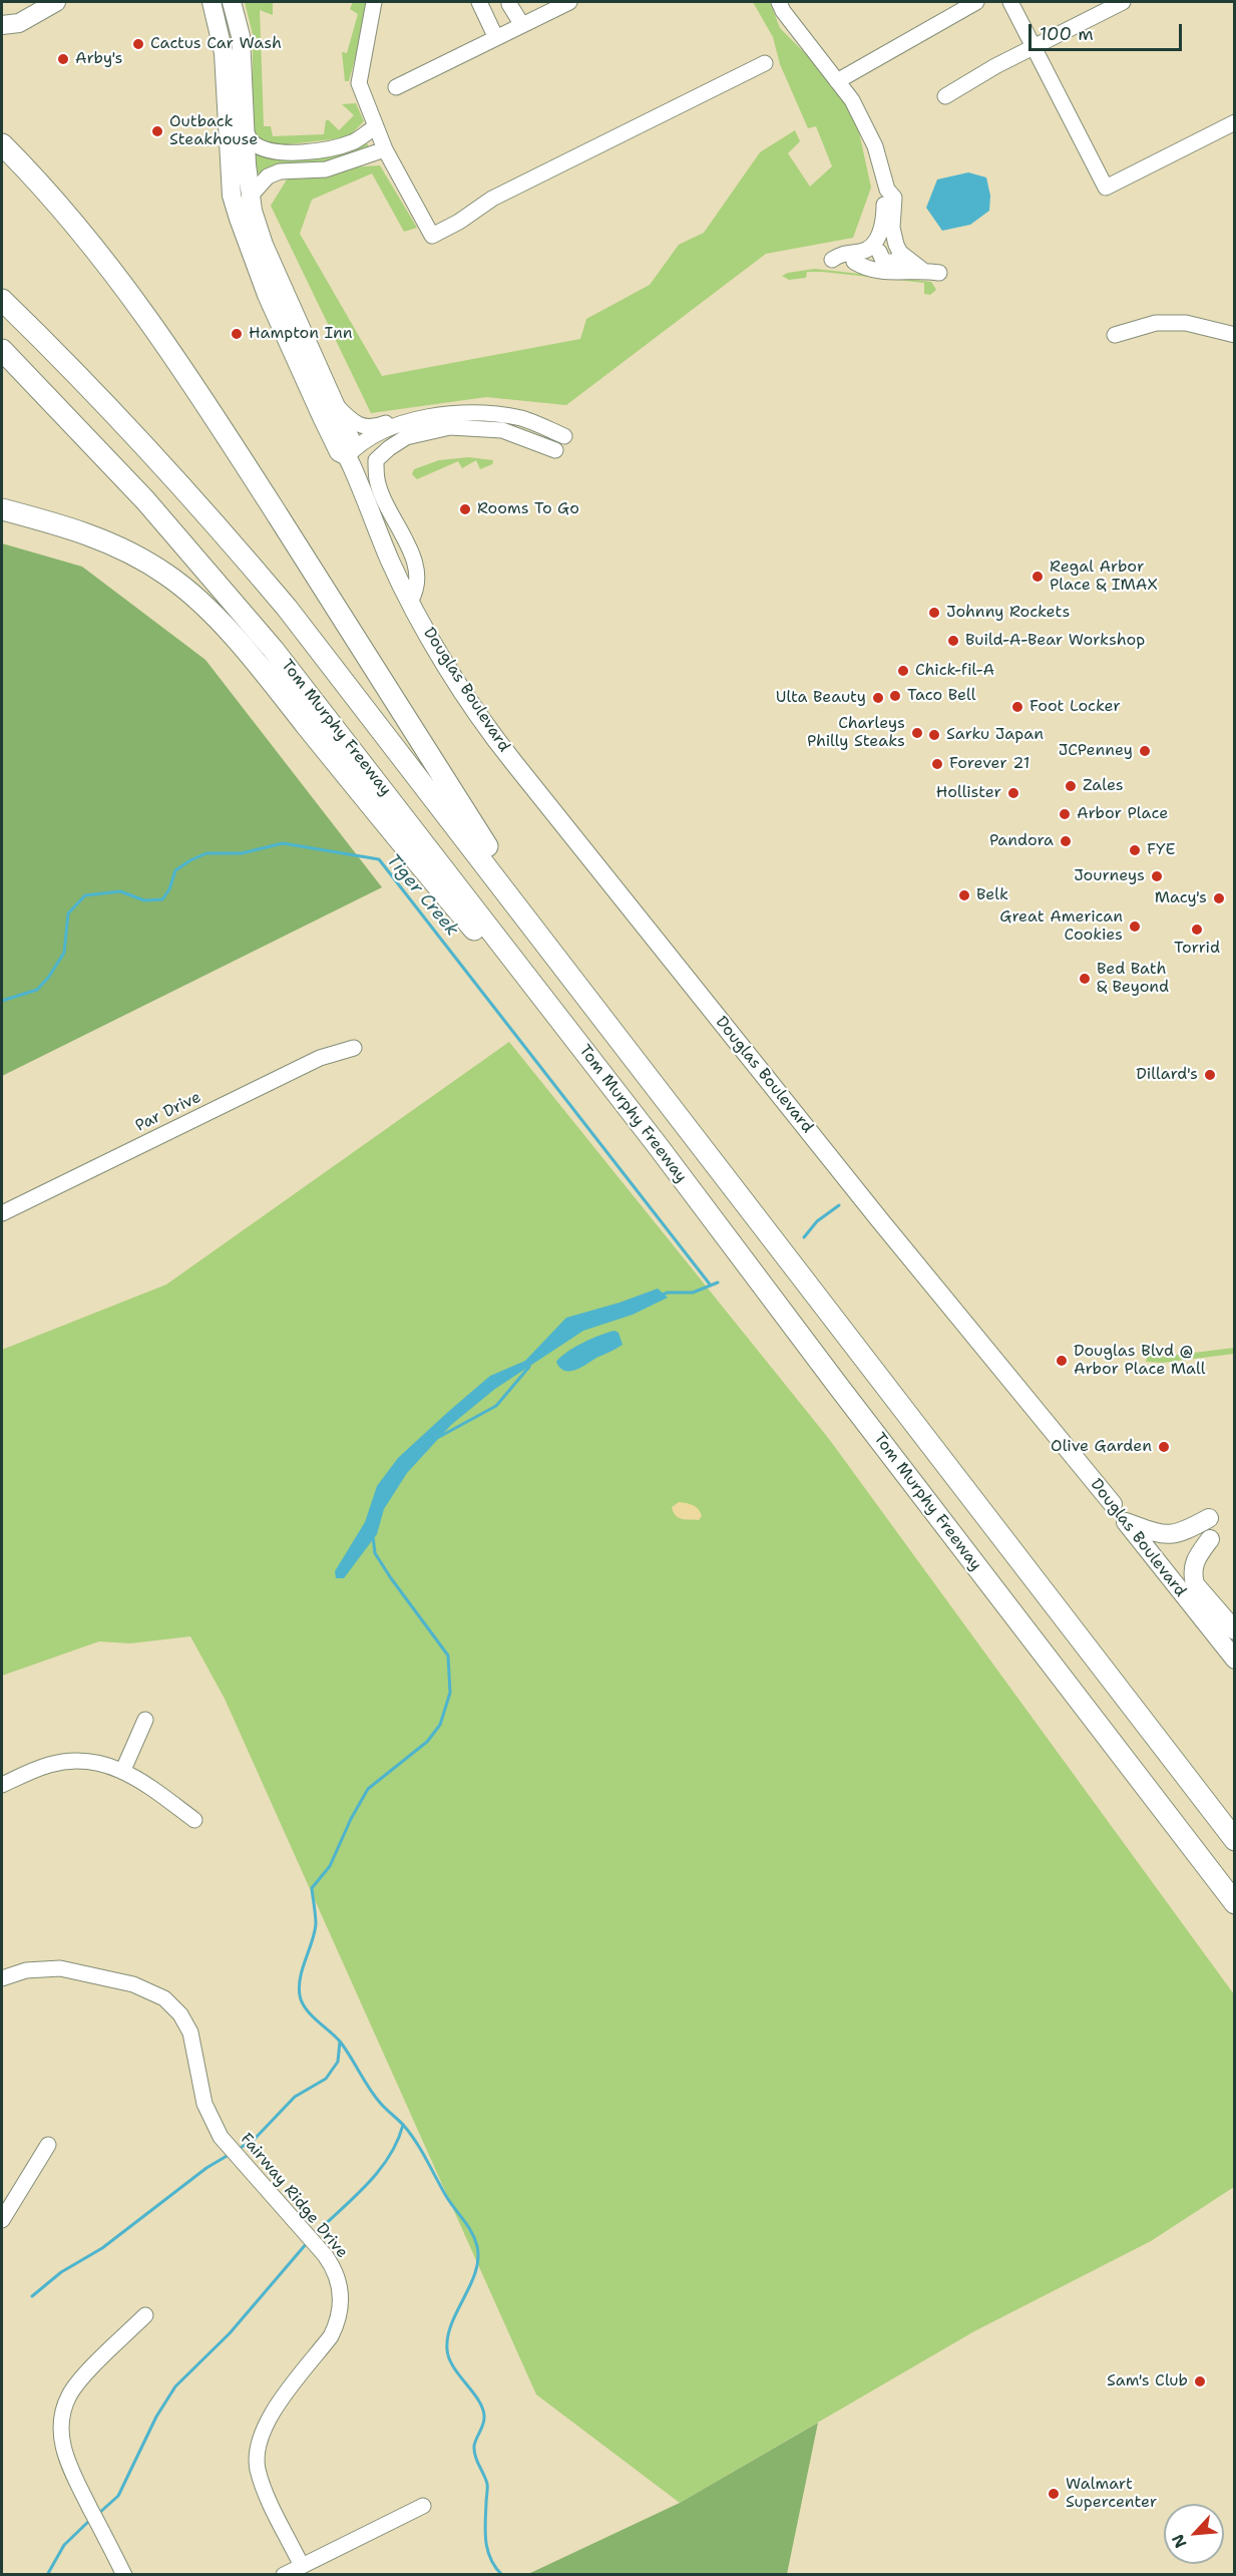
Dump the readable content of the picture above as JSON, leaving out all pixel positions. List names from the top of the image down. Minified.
{"streets":{"highway":["Tom Murphy Freeway"],"main road":["Douglas Boulevard"],"street":["Par Drive","Fairway Ridge Drive"]},"water":["Tiger Creek"],"places":["Cactus Car Wash","Arby's","Outback Steakhouse","Hampton Inn","Rooms To Go","Regal Arbor Place & IMAX","Johnny Rockets","Build-A-Bear Workshop","Chick-fil-A","Taco Bell","Ulta Beauty","Foot Locker","Charleys Philly Steaks","Sarku Japan","JCPenney","Forever 21","Zales","Hollister","Arbor Place","Pandora","FYE","Journeys","Belk","Macy's","Great American Cookies","Torrid","Bed Bath & Beyond","Dillard's","Douglas Blvd @ Arbor Place Mall","Olive Garden","Sam's Club","Walmart Supercenter"],"scale_bar":"100 m","north":"bottom left"}
